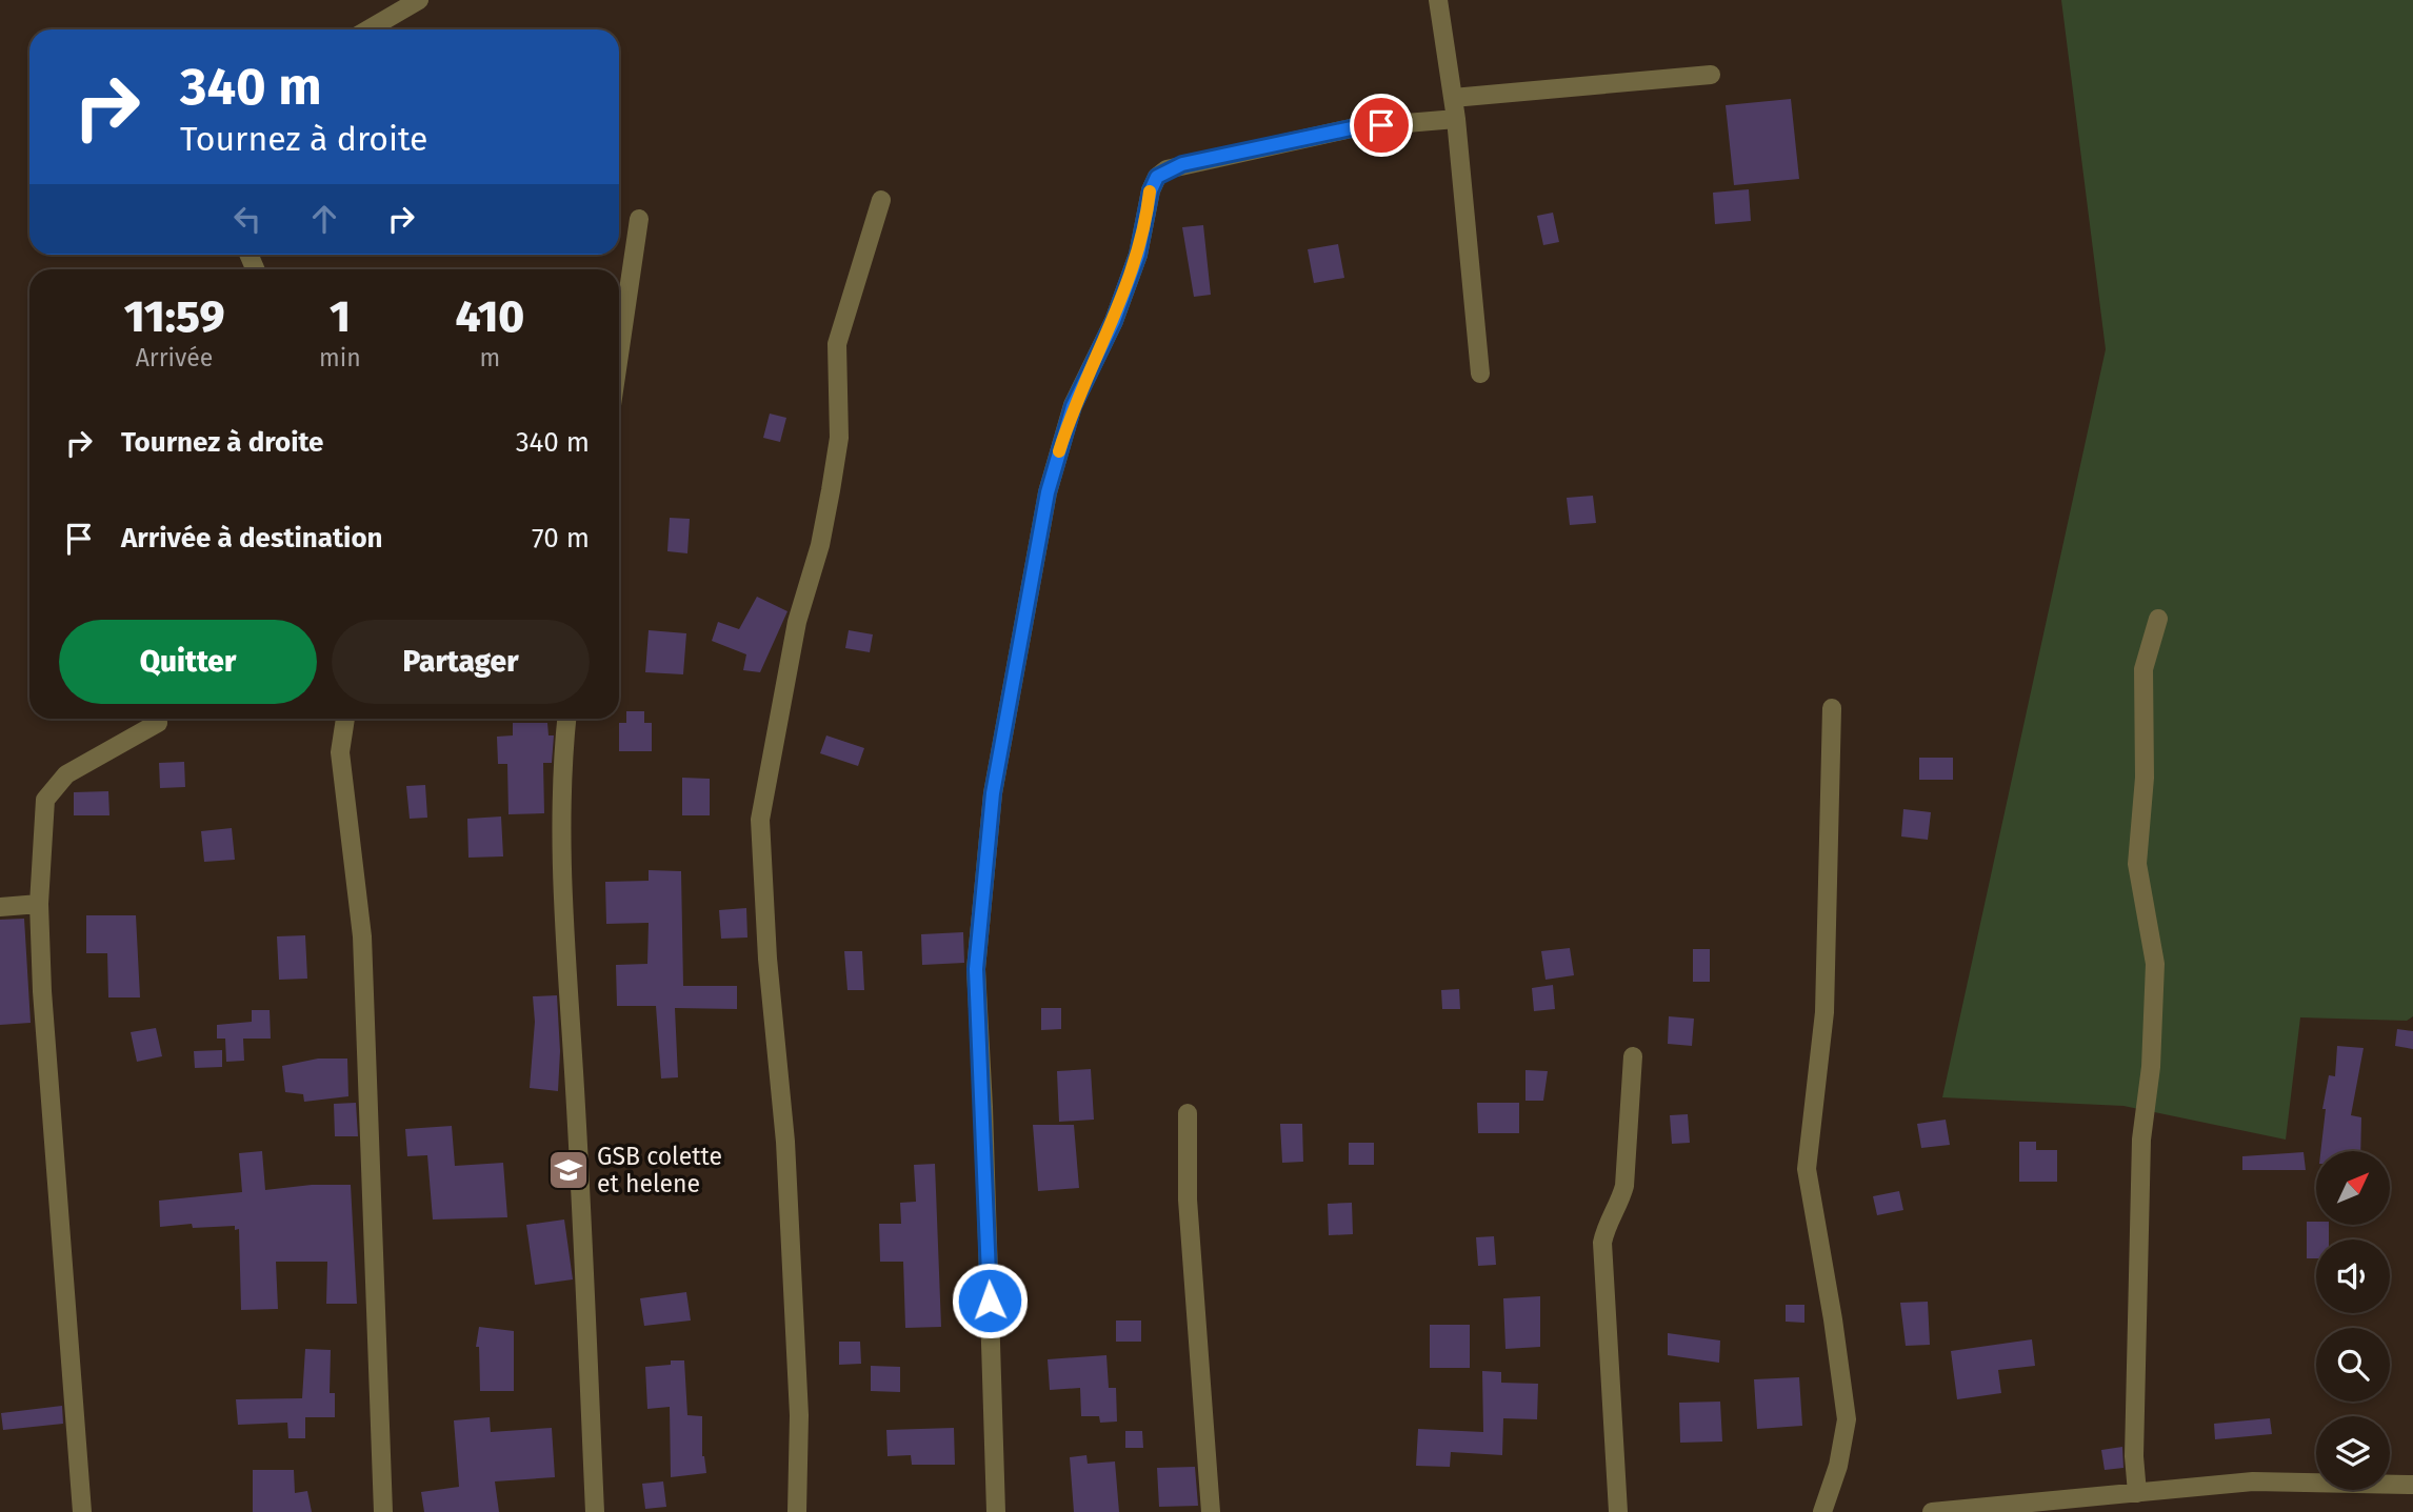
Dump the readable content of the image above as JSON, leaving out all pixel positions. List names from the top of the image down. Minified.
{"places":{"school or university":["GSB colette et helene"]},"north":"top right","page":{"turn":["340 m","Tournez à droite"],"eta":["11:59","Arrivée","1","min","410","m"],"list":[{"name":"Tournez à droite","value":"340 m"},{"name":"Arrivée à destination","value":"70 m"}],"buttons":["Quitter","Partager"]}}
